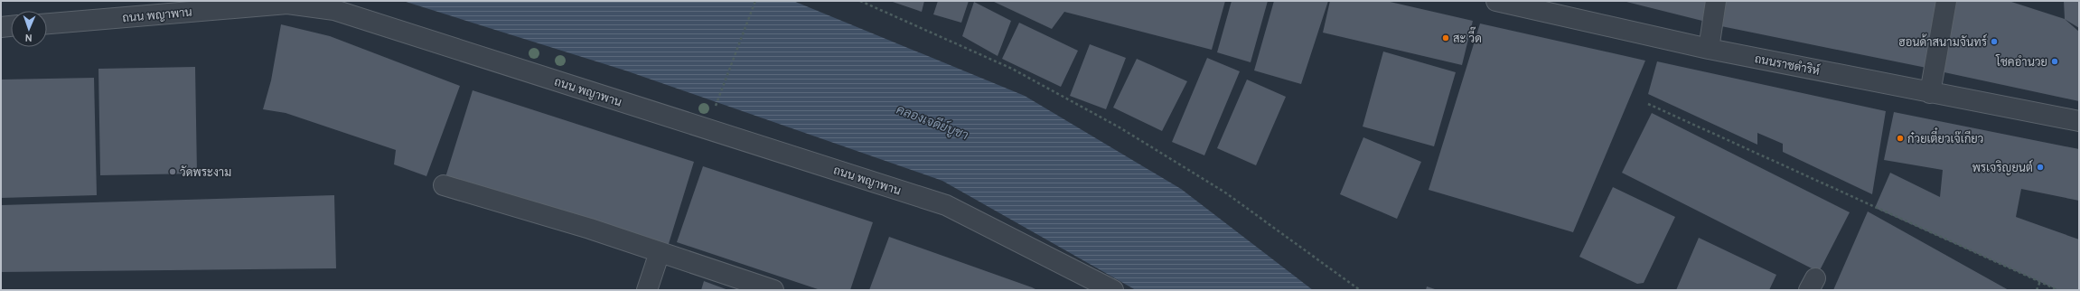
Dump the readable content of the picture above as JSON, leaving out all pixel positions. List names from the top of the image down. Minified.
{"streets":{"street":["ถนน พญาพาน","ถนนราชดำริห์"]},"water":["คลองเจดีย์บูชา"],"places":["สะ วี๊ด","ฮอนด้าสนามจันทร์","โชคอำนวย","ก๋วยเตี๋ยวเจ๊เกียว","พรเจริญยนต์","วัดพระงาม"],"north":"bottom"}
